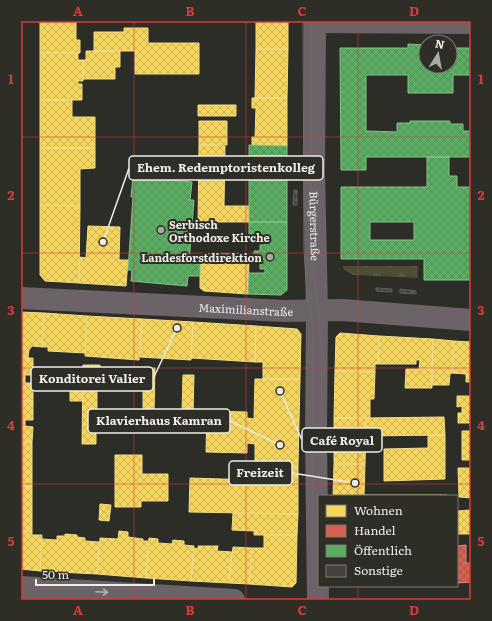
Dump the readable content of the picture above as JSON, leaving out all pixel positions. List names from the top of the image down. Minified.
{"streets":{"street":["Bürgerstraße","Maximilianstraße"]},"crossings":[["Bürgerstraße","Maximilianstraße"]],"places":["Serbisch Orthodoxe Kirche","Ehem. Redemptoristenkolleg","Landesforstdirektion","Konditorei Valier","Café Royal","Klavierhaus Kamran","Freizeit"],"legend":["Wohnen","Handel","Öffentlich","Sonstige"],"scale_bar":"50 m","north":"top","grid":{"columns":["A","B","C","D"],"rows":["1","2","3","4","5"]}}
